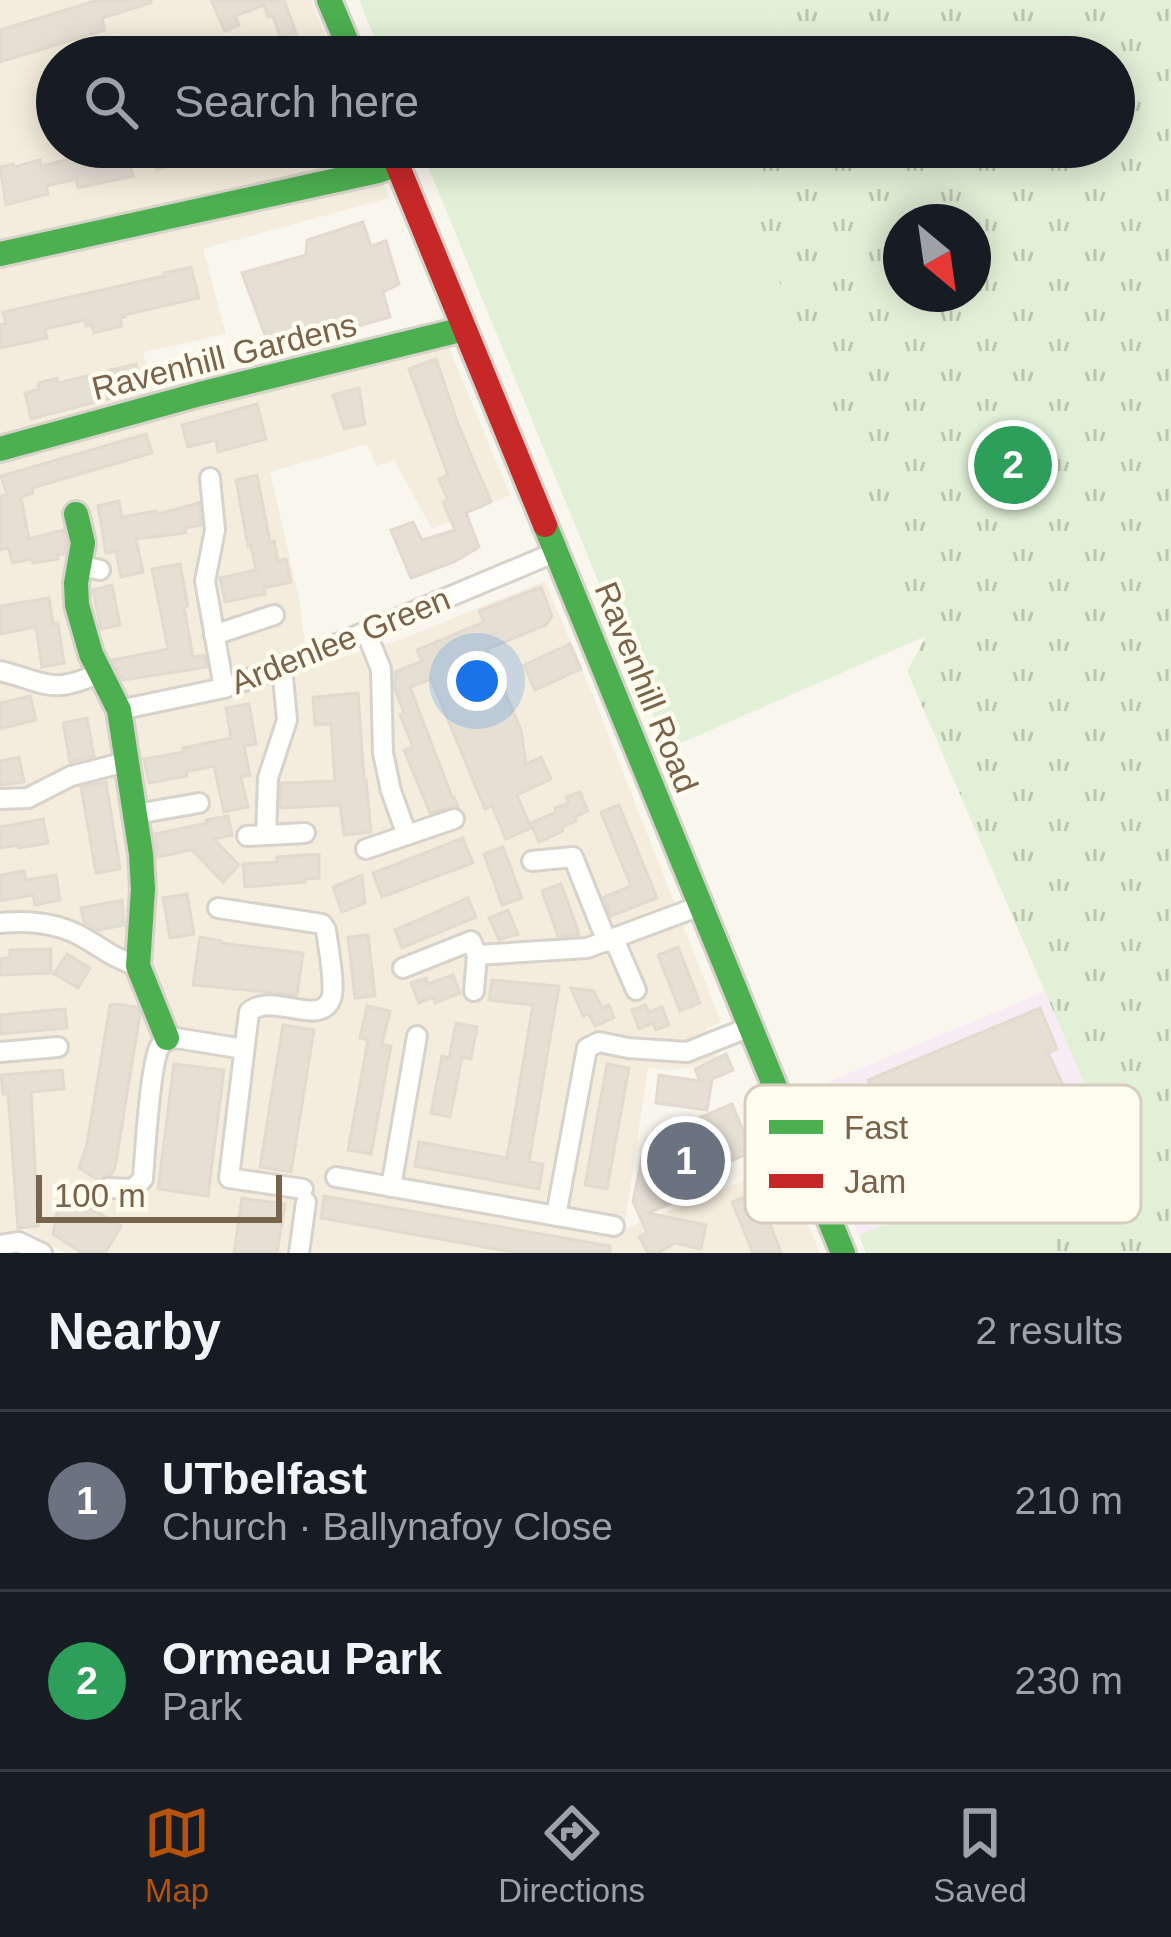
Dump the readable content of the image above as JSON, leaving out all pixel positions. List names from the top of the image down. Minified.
{"streets":{"street":["Ravenhill Gardens","Ardenlee Green","Ravenhill Road"]},"crossings":[["Ravenhill Gardens","Ravenhill Road"],["Ardenlee Green","Ravenhill Road"]],"legend":["Fast","Jam"],"scale_bar":"100 m","north":"bottom right","page":{"search":"Search here","pins":["2","1"],"scale":"100 m","heading":["Nearby","2 results"],"list":[{"mark":"1","name":"UTbelfast","note":"Church · Ballynafoy Close","value":"210 m"},{"mark":"2","name":"Ormeau Park","note":"Park","value":"230 m"}],"nav":["Map","Directions","Saved"]}}
